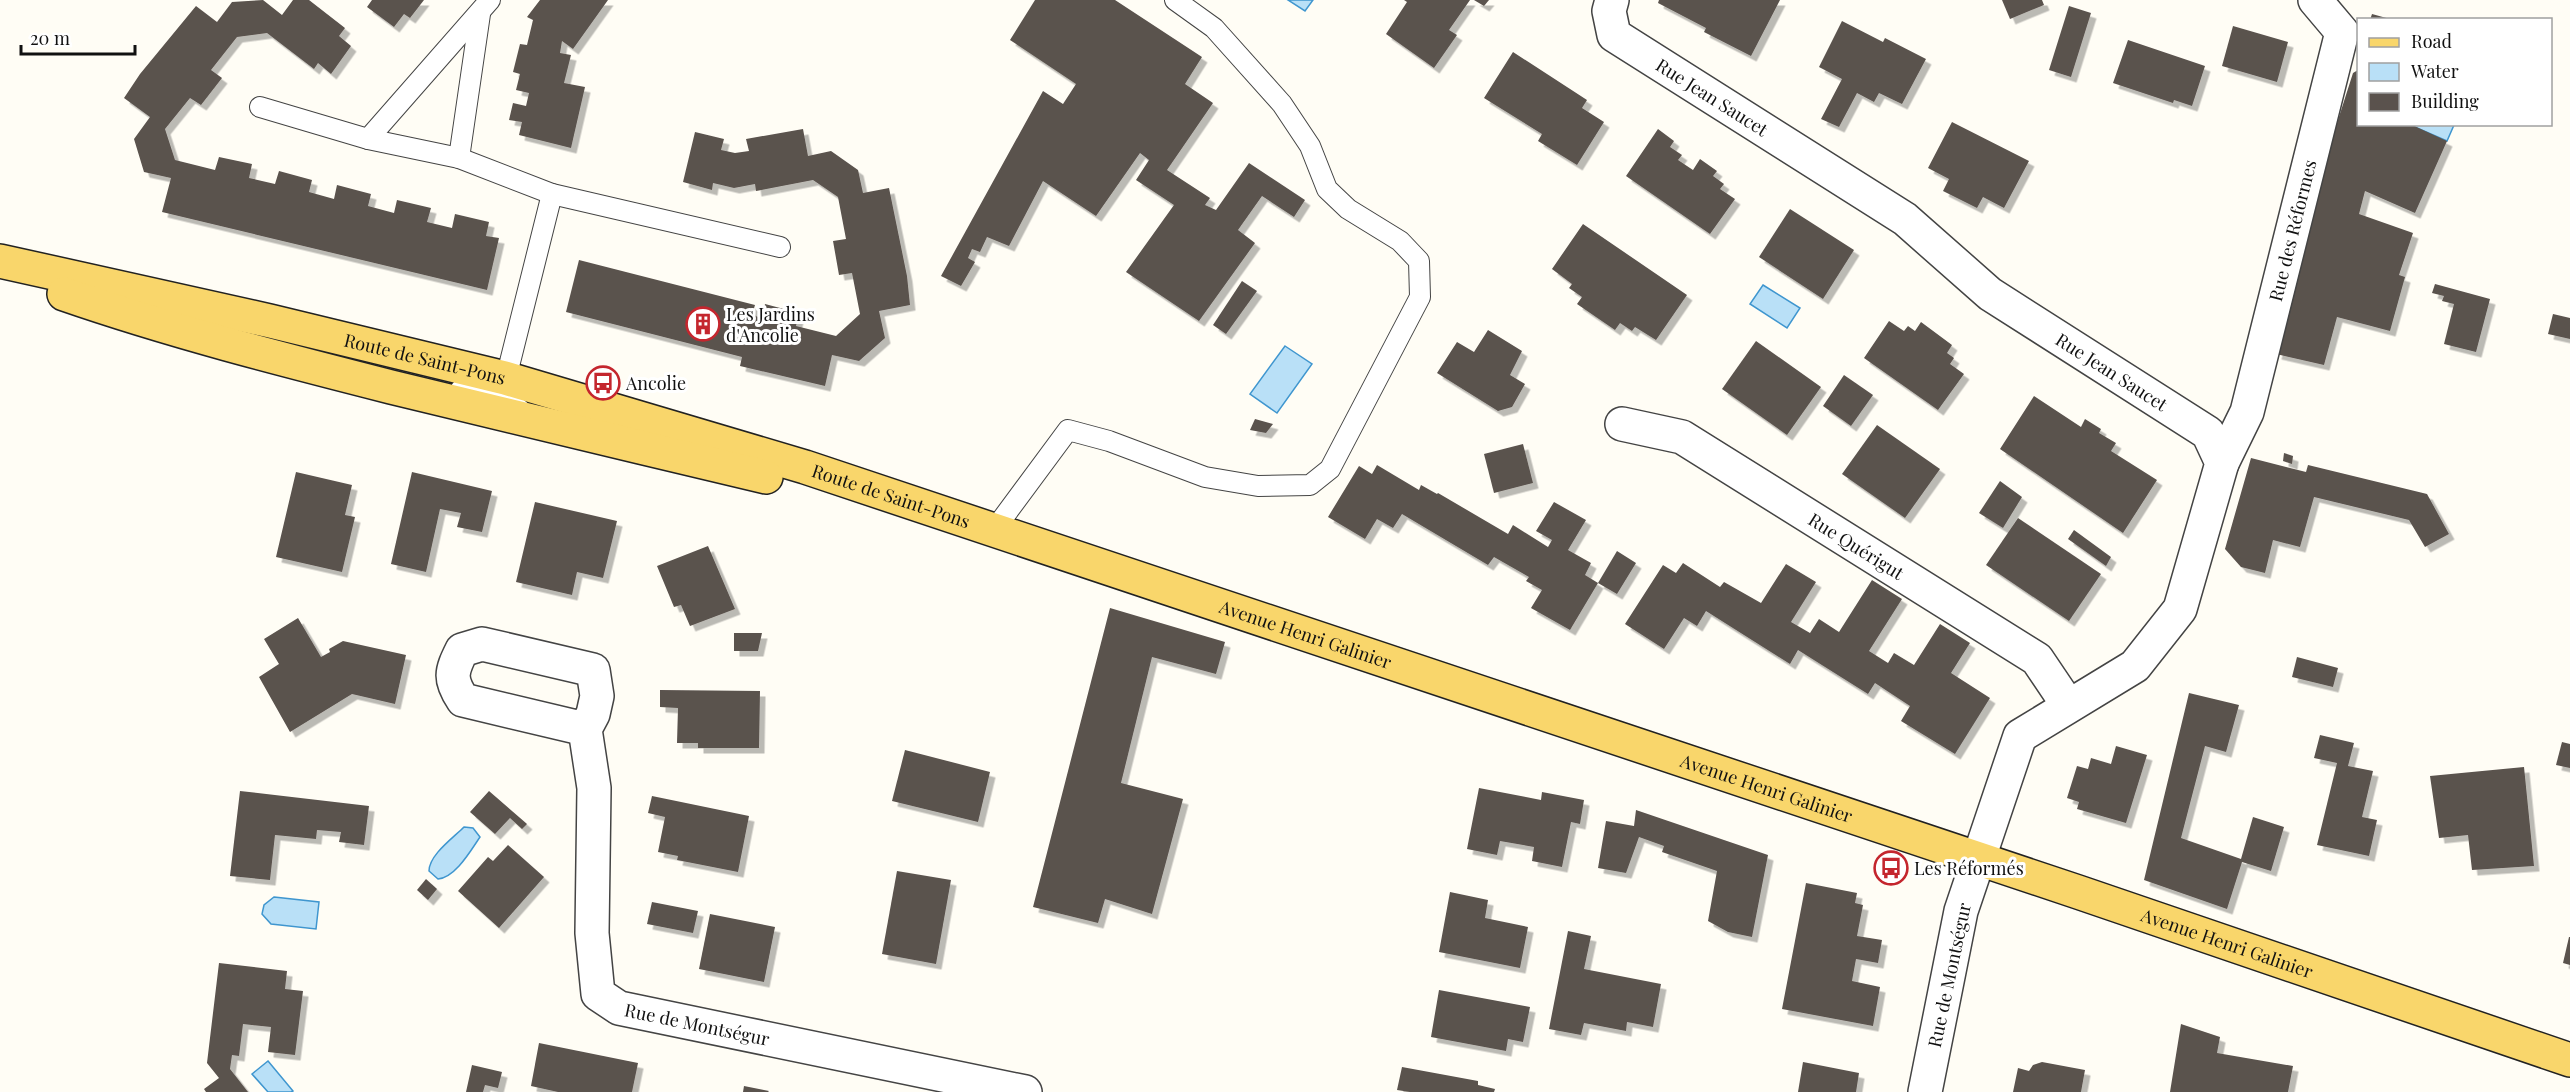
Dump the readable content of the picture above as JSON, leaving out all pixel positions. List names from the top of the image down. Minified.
{"streets":{"main road":["Route de Saint-Pons","Avenue Henri Galinier"],"street":["Rue Jean Saucet","Rue des Réformes","Rue Quérigut","Rue de Montségur"]},"crossings":[["Rue Jean Saucet","Rue des Réformes"],["Route de Saint-Pons","Avenue Henri Galinier"],["Avenue Henri Galinier","Rue de Montségur"]],"places":{"building":["Les Jardins d'Ancolie"],"bus stop":["Ancolie","Les Réformés"]},"legend":["Road","Water","Building"],"scale_bar":"20 m"}
